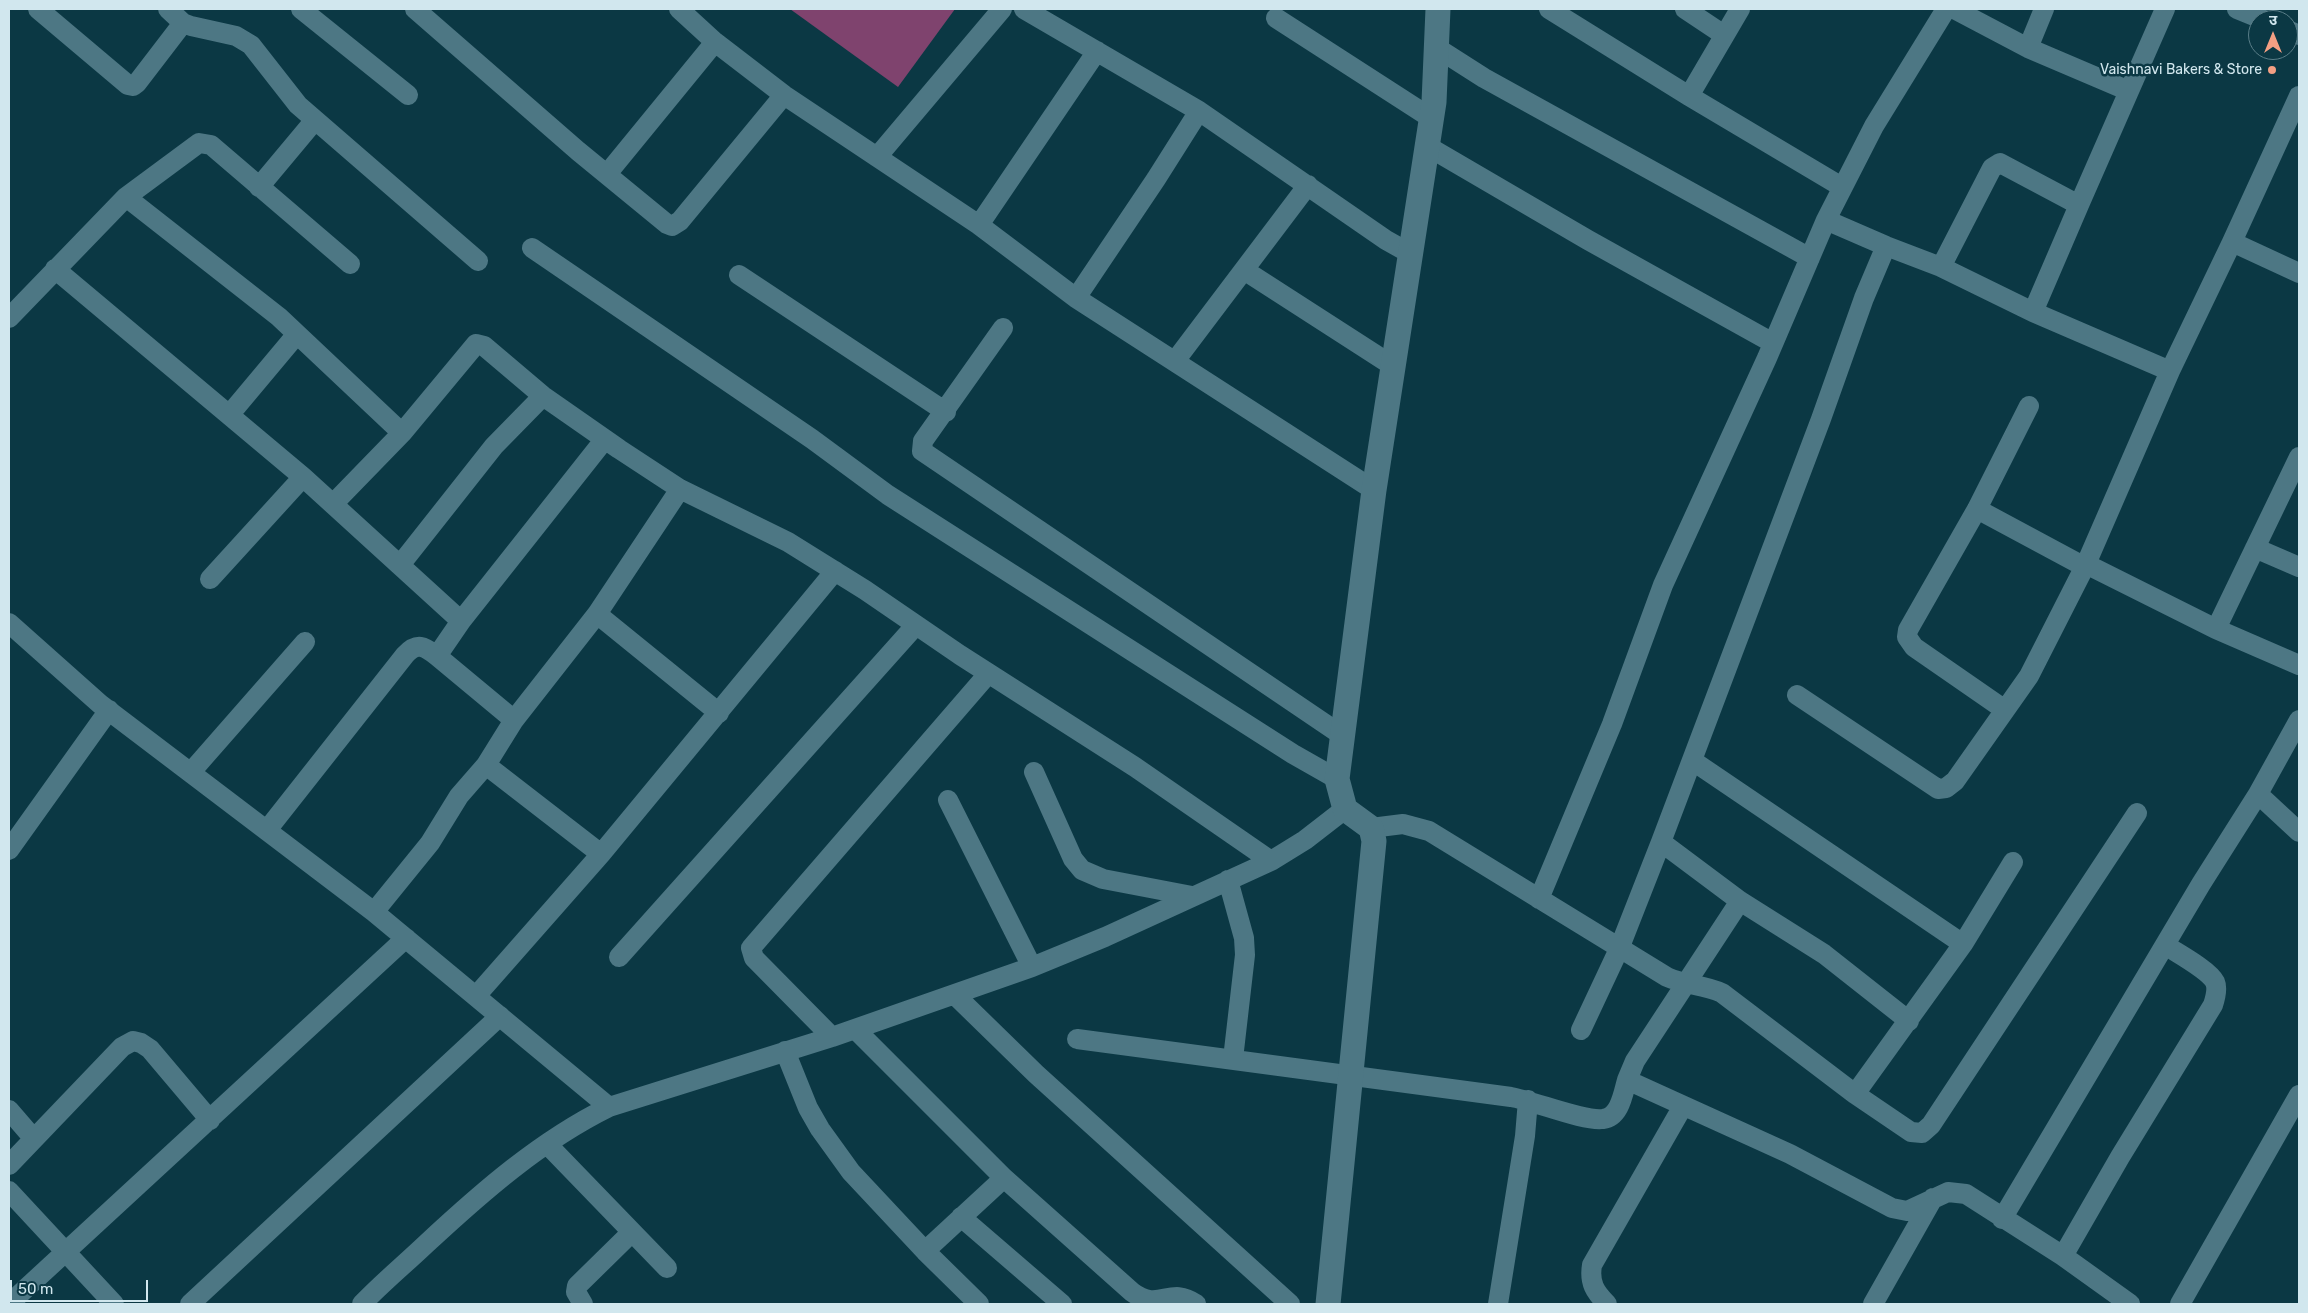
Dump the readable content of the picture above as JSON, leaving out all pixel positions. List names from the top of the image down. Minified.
{"places":["Vaishnavi Bakers & Store"],"scale_bar":"50 m","north":"top"}
